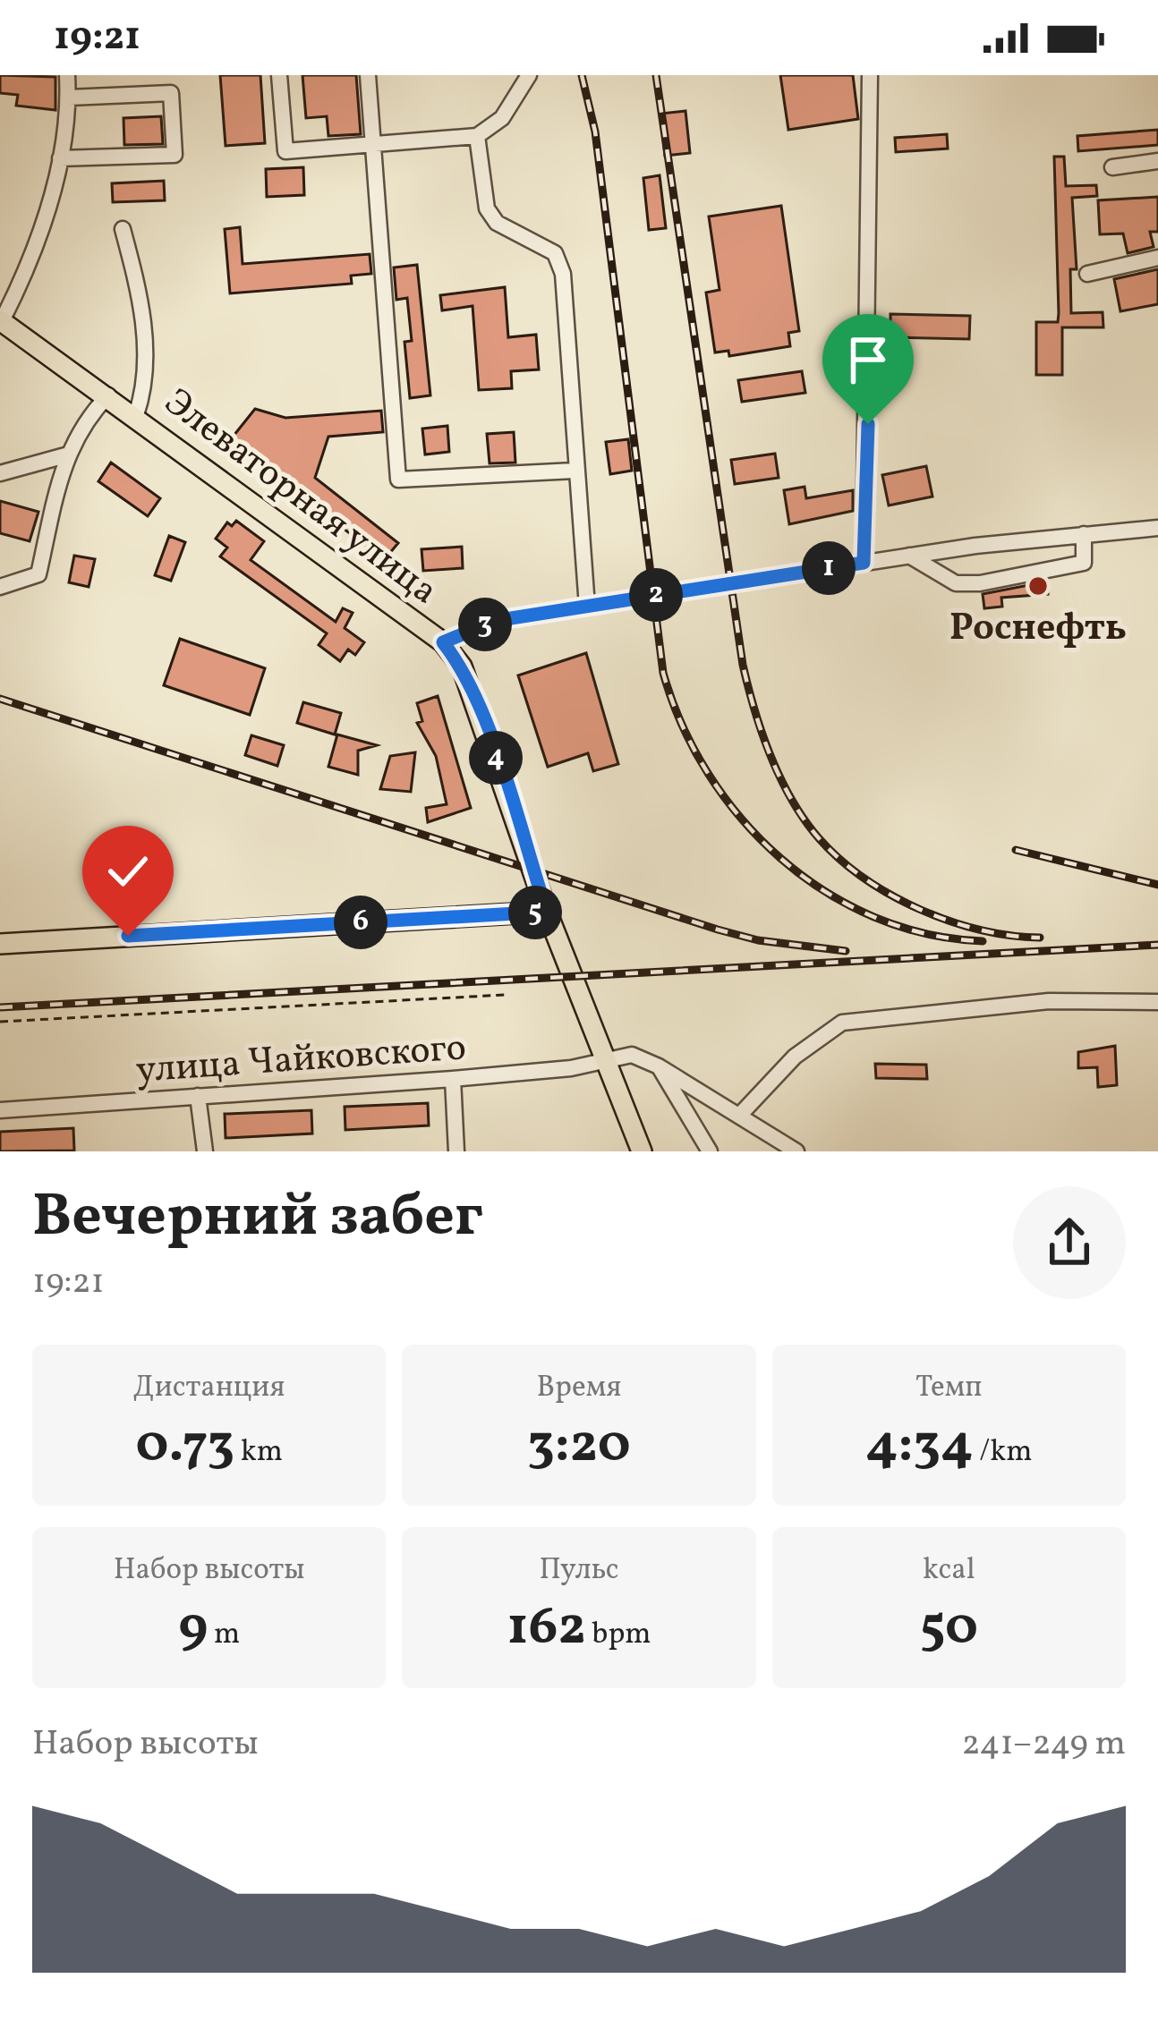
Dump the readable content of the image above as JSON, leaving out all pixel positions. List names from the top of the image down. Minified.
{"streets":{"main road":["Элеваторная улица"],"street":["улица Чайковского"]},"places":["Роснефть"],"page":{"status":"19:21","pins":["1","2","3","4","5","6"],"heading":["Вечерний забег","19:21"],"stats":[["Дистанция","0.73 km"],["Время","3:20"],["Темп","4:34 /km"],["Набор высоты","9 m"],["Пульс","162 bpm"],["kcal","50"]],"chart":["Набор высоты","241–249 m"]}}
